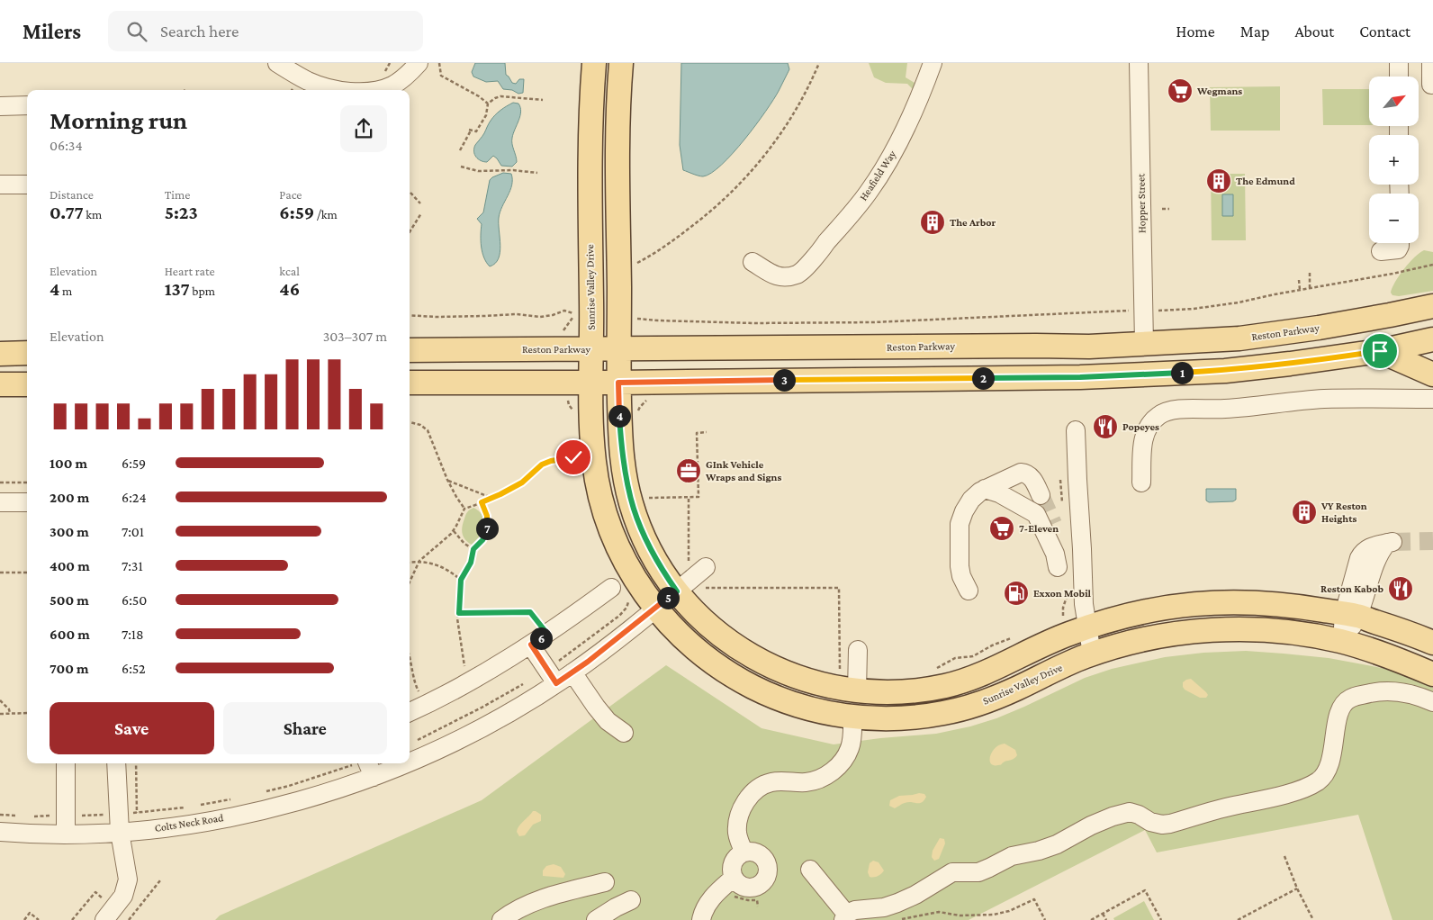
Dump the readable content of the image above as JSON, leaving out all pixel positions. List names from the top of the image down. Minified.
{"streets":{"main road":["Sunrise Valley Drive","Reston Parkway"],"street":["Heafield Way","Hopper Street","Colts Neck Road"]},"crossings":[["Hopper Street","Reston Parkway"],["Sunrise Valley Drive","Reston Parkway"],["Sunrise Valley Drive","Colts Neck Road"]],"places":{"supermarket":["Wegmans","7-Eleven"],"building":["The Edmund","The Arbor","VY Reston Heights"],"restaurant":["Popeyes","Reston Kabob"],"office":["GInk Vehicle Wraps and Signs"],"fuel station":["Exxon Mobil"]},"north":"top right","page":{"header":"Milers","search":"Search here","nav":["Home","Map","About","Contact"],"map_buttons":["+","−"],"heading":["Morning run","06:34"],"stats":[["Distance","0.77 km"],["Time","5:23"],["Pace","6:59 /km"],["Elevation","4 m"],["Heart rate","137 bpm"],["kcal","46"]],"chart":["Elevation","303–307 m"],"pins":["1","2","3","4","7","5","6"],"list":[{"name":"100 m","note":"6:59"},{"name":"200 m","note":"6:24"},{"name":"300 m","note":"7:01"},{"name":"400 m","note":"7:31"},{"name":"500 m","note":"6:50"},{"name":"600 m","note":"7:18"},{"name":"700 m","note":"6:52"}],"buttons":["Save","Share"]}}
